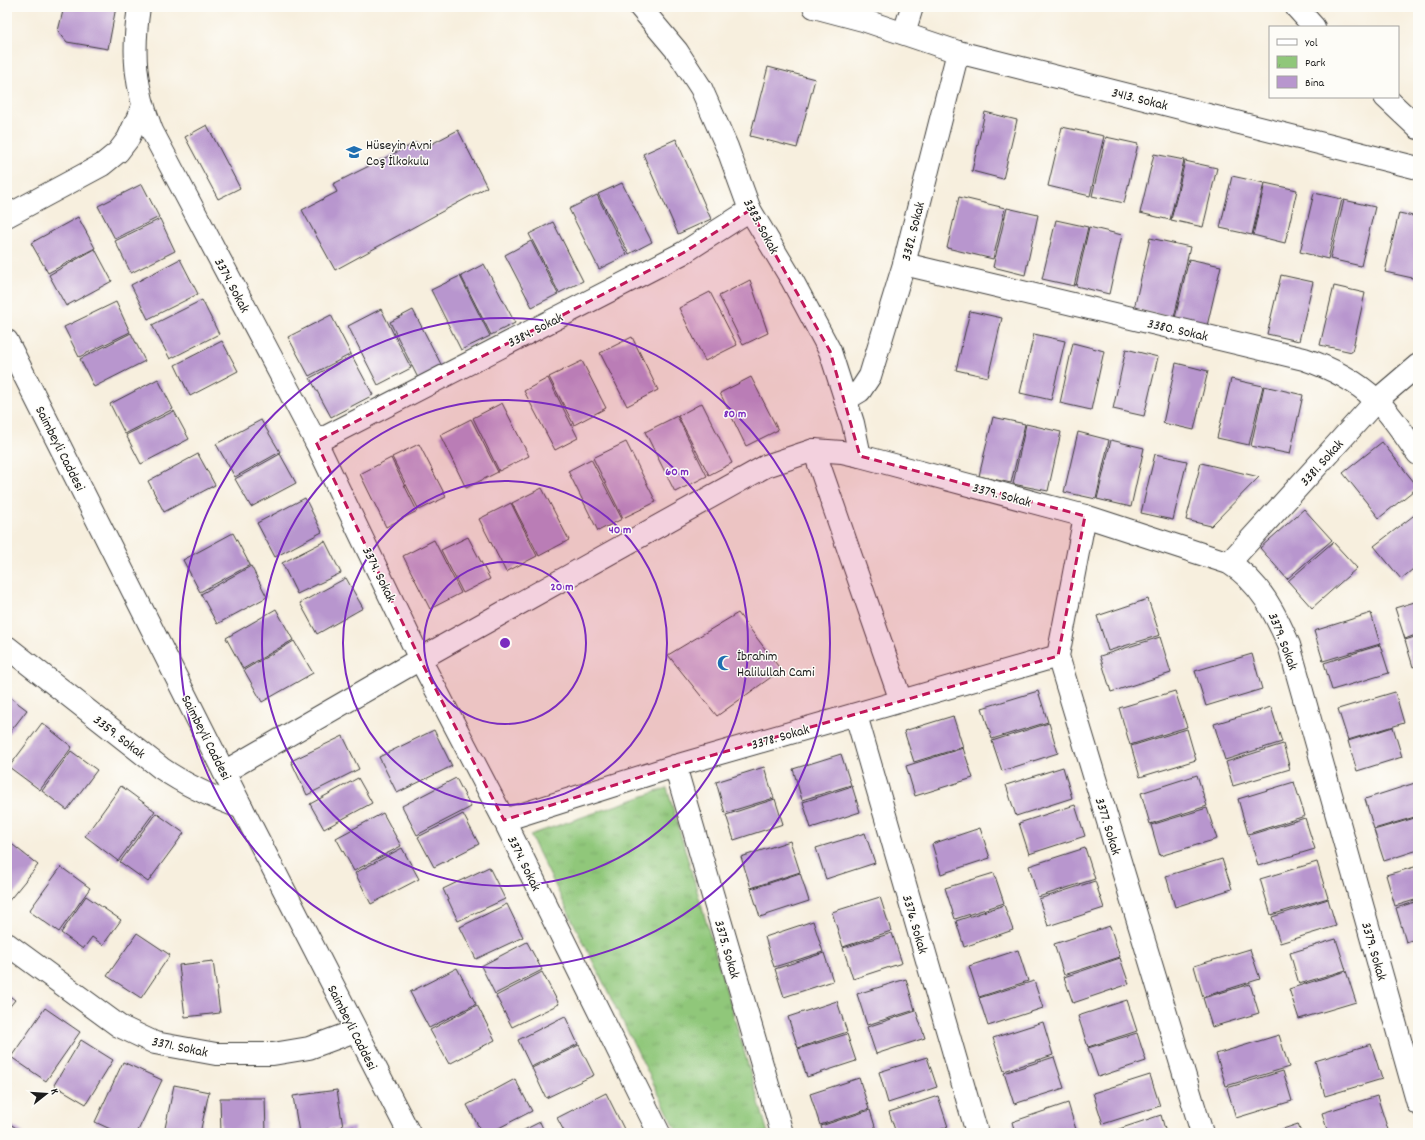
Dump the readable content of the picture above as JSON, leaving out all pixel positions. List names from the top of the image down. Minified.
{"streets":{"street":["3413. Sokak","3383. Sokak","3382. Sokak","3374. Sokak","3384. Sokak","3380. Sokak","Saimbeyli Caddesi","3381. Sokak","3379. Sokak","3359. Sokak","3378. Sokak","3377. Sokak","3376. Sokak","3375. Sokak","3371. Sokak"]},"crossings":[["3413. Sokak","3382. Sokak"],["3383. Sokak","3382. Sokak"],["3383. Sokak","3384. Sokak"],["3383. Sokak","3379. Sokak"],["3382. Sokak","3380. Sokak"],["3374. Sokak","3384. Sokak"],["3374. Sokak","3378. Sokak"],["3380. Sokak","3381. Sokak"],["Saimbeyli Caddesi","3359. Sokak"],["Saimbeyli Caddesi","3371. Sokak"],["3381. Sokak","3379. Sokak"],["3379. Sokak","3377. Sokak"],["3378. Sokak","3377. Sokak"],["3378. Sokak","3376. Sokak"],["3378. Sokak","3375. Sokak"]],"places":{"school or university":["Hüseyin Avni Coş İlkokulu"],"mosque":["İbrahim Halilullah Cami"]},"legend":["Yol","Park","Bina"],"north":"right","rings":["80 m","60 m","40 m","20 m"]}
